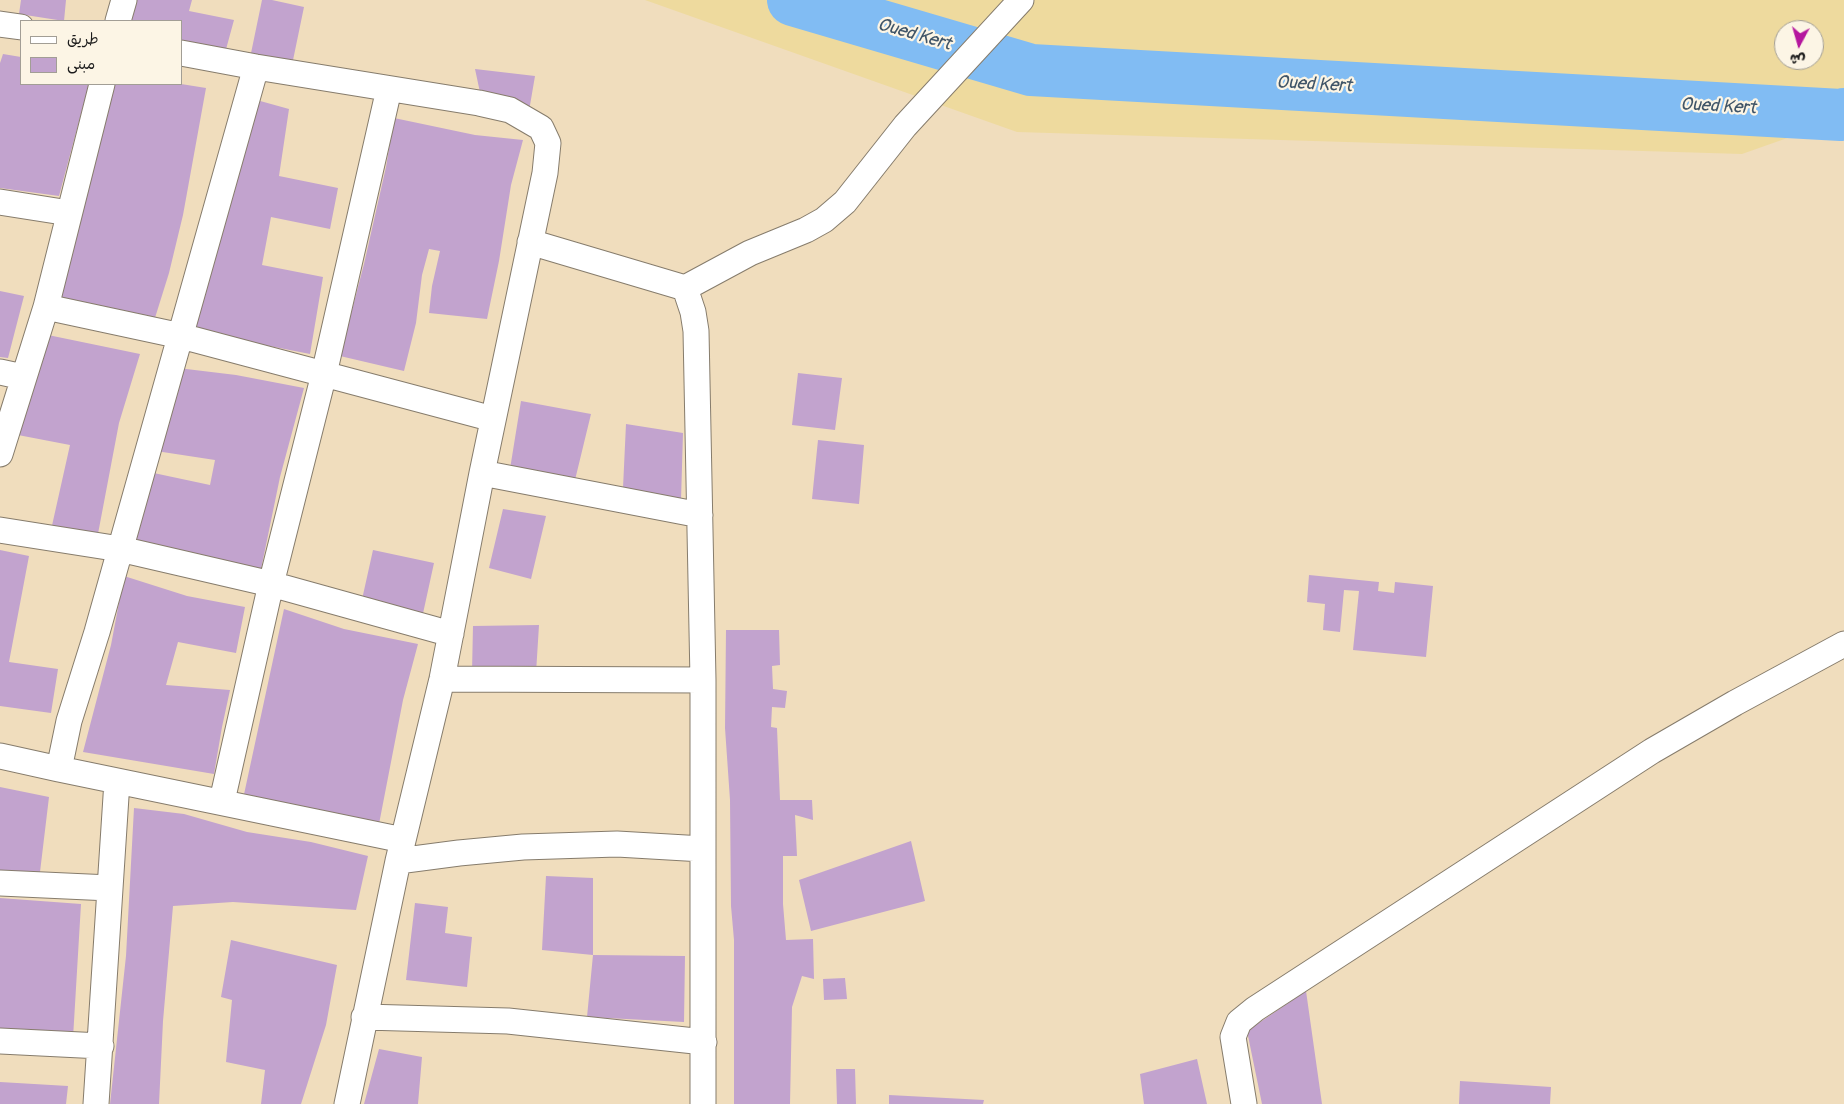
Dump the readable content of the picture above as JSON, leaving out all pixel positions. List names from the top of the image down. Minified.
{"water":["Oued Kert"],"legend":["طريق","مبنى"],"north":"bottom"}
